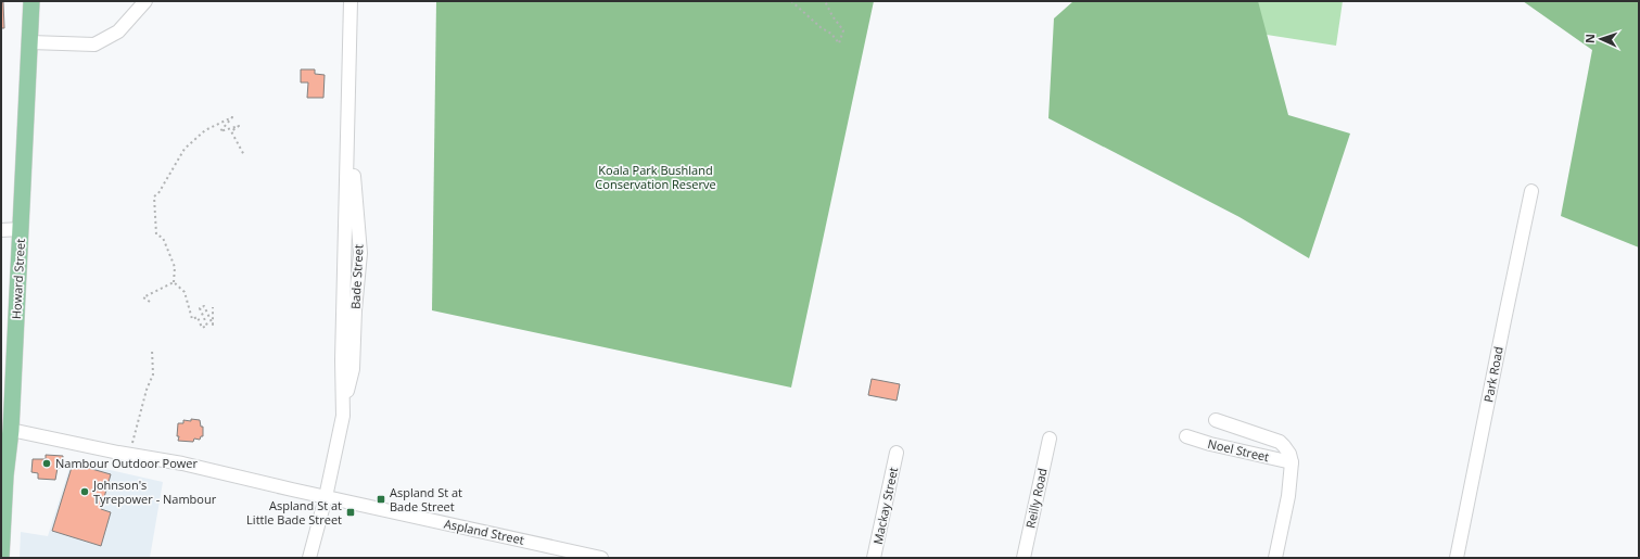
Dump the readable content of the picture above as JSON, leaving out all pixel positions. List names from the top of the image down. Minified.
{"streets":{"main road":["Howard Street"],"street":["Bade Street","Park Road","Noel Street","Reilly Road","Mackay Street","Aspland Street"]},"crossings":[["Bade Street","Aspland Street"],["Howard Street","Aspland Street"]],"parks":["Koala Park Bushland Conservation Reserve"],"places":{"other":["Nambour Outdoor Power","Johnson's Tyrepower - Nambour"],"transit":["Aspland St at Bade Street","Aspland St at Little Bade Street"]},"north":"left"}
